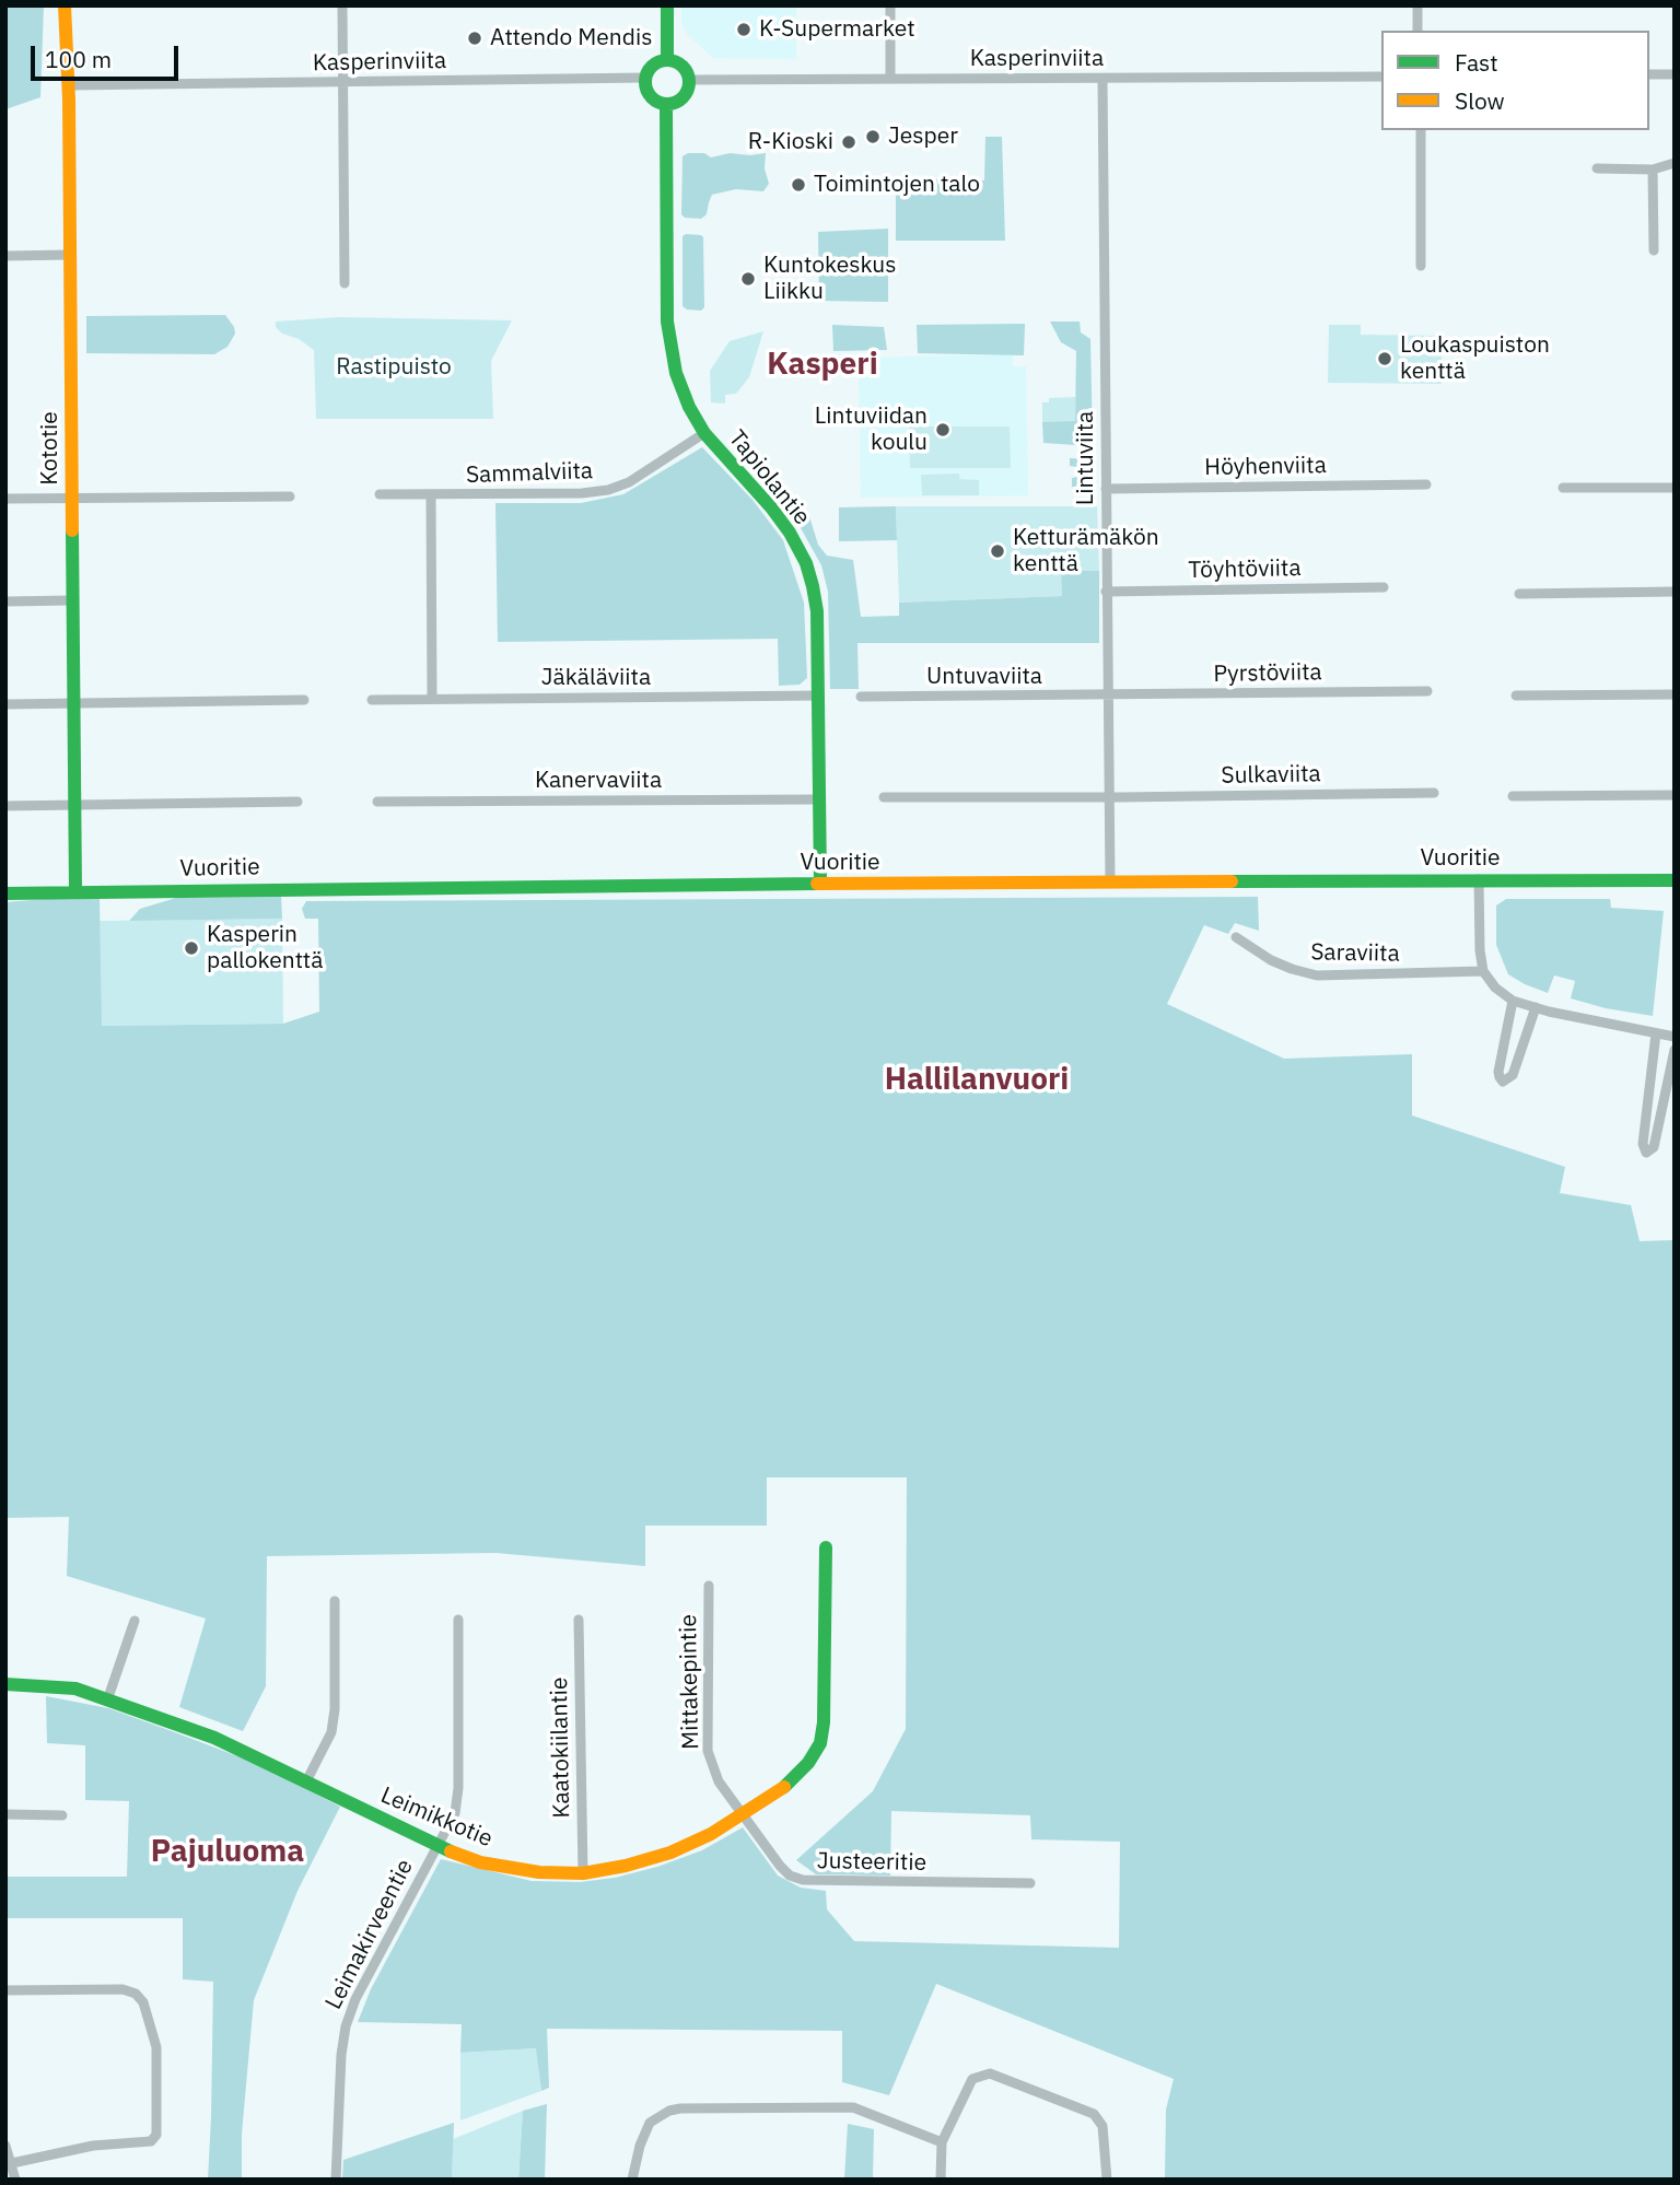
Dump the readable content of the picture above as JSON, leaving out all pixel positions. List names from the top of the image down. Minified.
{"streets":{"street":["Kasperinviita","Kototie","Lintuviita","Höyhenviita","Sammalviita","Tapiolantie","Töyhtöviita","Pyrstöviita","Untuvaviita","Jäkäläviita","Sulkaviita","Kanervaviita","Vuoritie","Saraviita","Mittakepintie","Kaatokiilantie","Leimikkotie","Justeeritie","Leimakirveentie"]},"crossings":[["Kasperinviita","Kototie"],["Kasperinviita","Lintuviita"],["Kasperinviita","Tapiolantie"],["Kototie","Vuoritie"],["Lintuviita","Höyhenviita"],["Lintuviita","Töyhtöviita"],["Lintuviita","Pyrstöviita"],["Lintuviita","Untuvaviita"],["Lintuviita","Sulkaviita"],["Lintuviita","Vuoritie"],["Sammalviita","Tapiolantie"],["Tapiolantie","Jäkäläviita"],["Tapiolantie","Kanervaviita"],["Tapiolantie","Vuoritie"],["Pyrstöviita","Untuvaviita"],["Mittakepintie","Leimikkotie"],["Mittakepintie","Justeeritie"],["Kaatokiilantie","Leimikkotie"],["Leimikkotie","Justeeritie"],["Leimikkotie","Leimakirveentie"]],"districts":["Kasperi","Hallilanvuori","Pajuluoma"],"parks":["Rastipuisto"],"places":["K-Supermarket","Attendo Mendis","Jesper","R-Kioski","Toimintojen talo","Kuntokeskus Liikku","Loukaspuiston kenttä","Lintuviidan koulu","Ketturämäkön kenttä","Kasperin pallokenttä"],"legend":["Fast","Slow"],"scale_bar":"100 m"}
